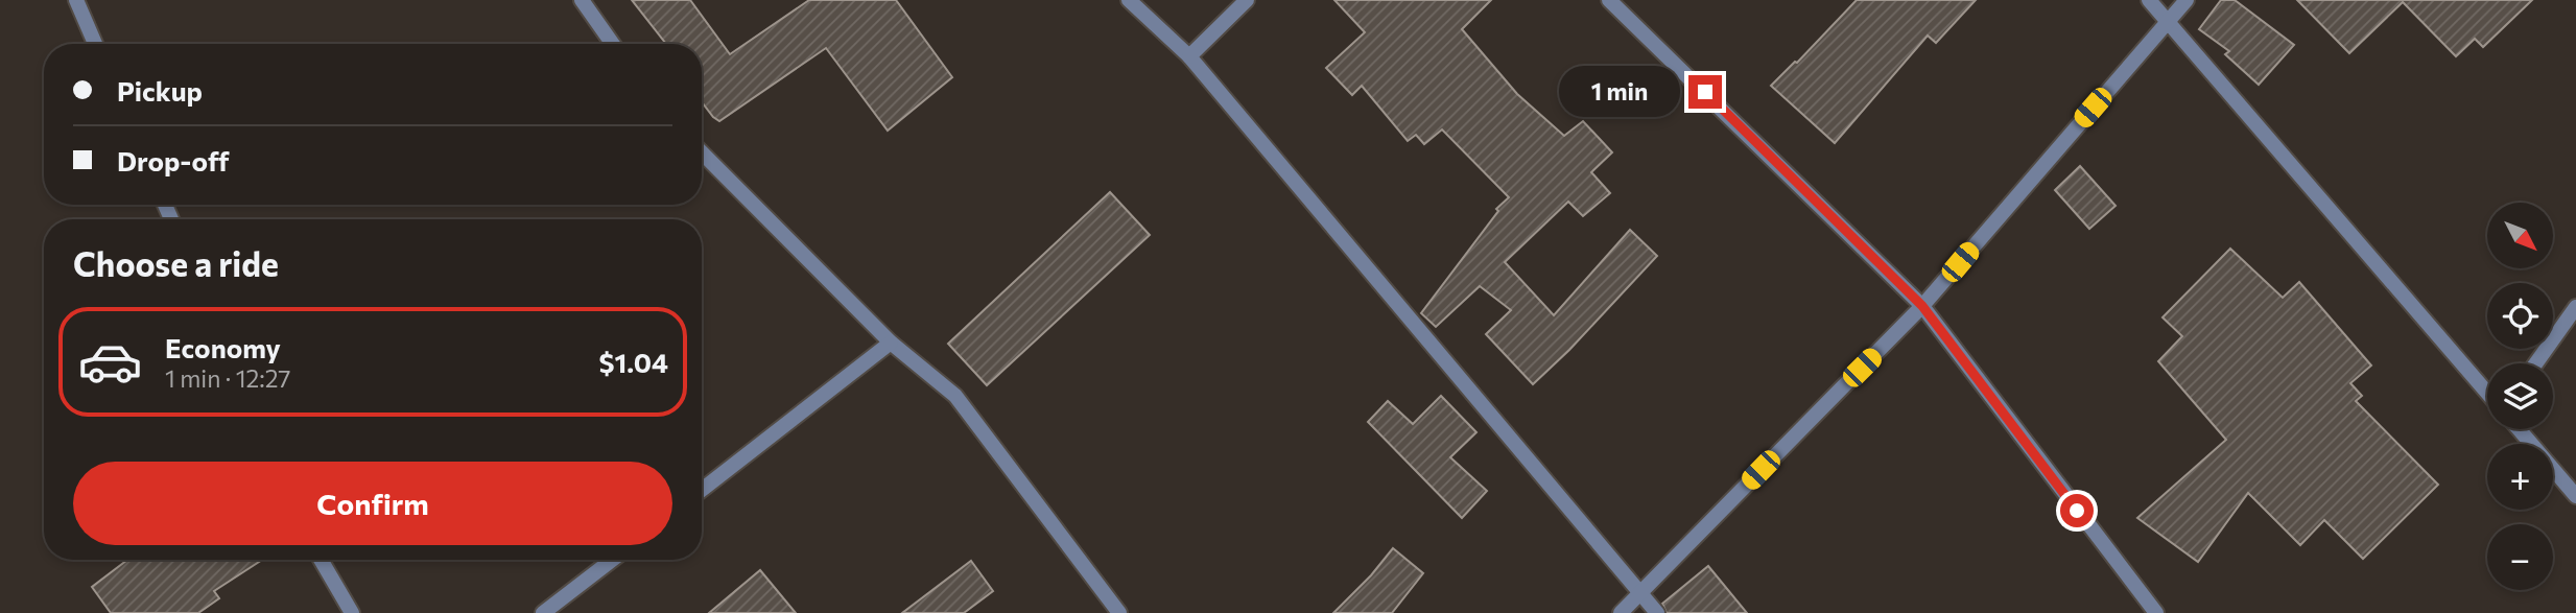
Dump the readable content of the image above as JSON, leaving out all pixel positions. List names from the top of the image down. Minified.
{"north":"bottom right","page":{"banner":["Pickup","Drop-off"],"bubble":"1 min","map_buttons":["+","−"],"heading":"Choose a ride","list":[{"name":"Economy","note":"1 min · 12:27","value":"$1.04"}],"buttons":"Confirm"}}
